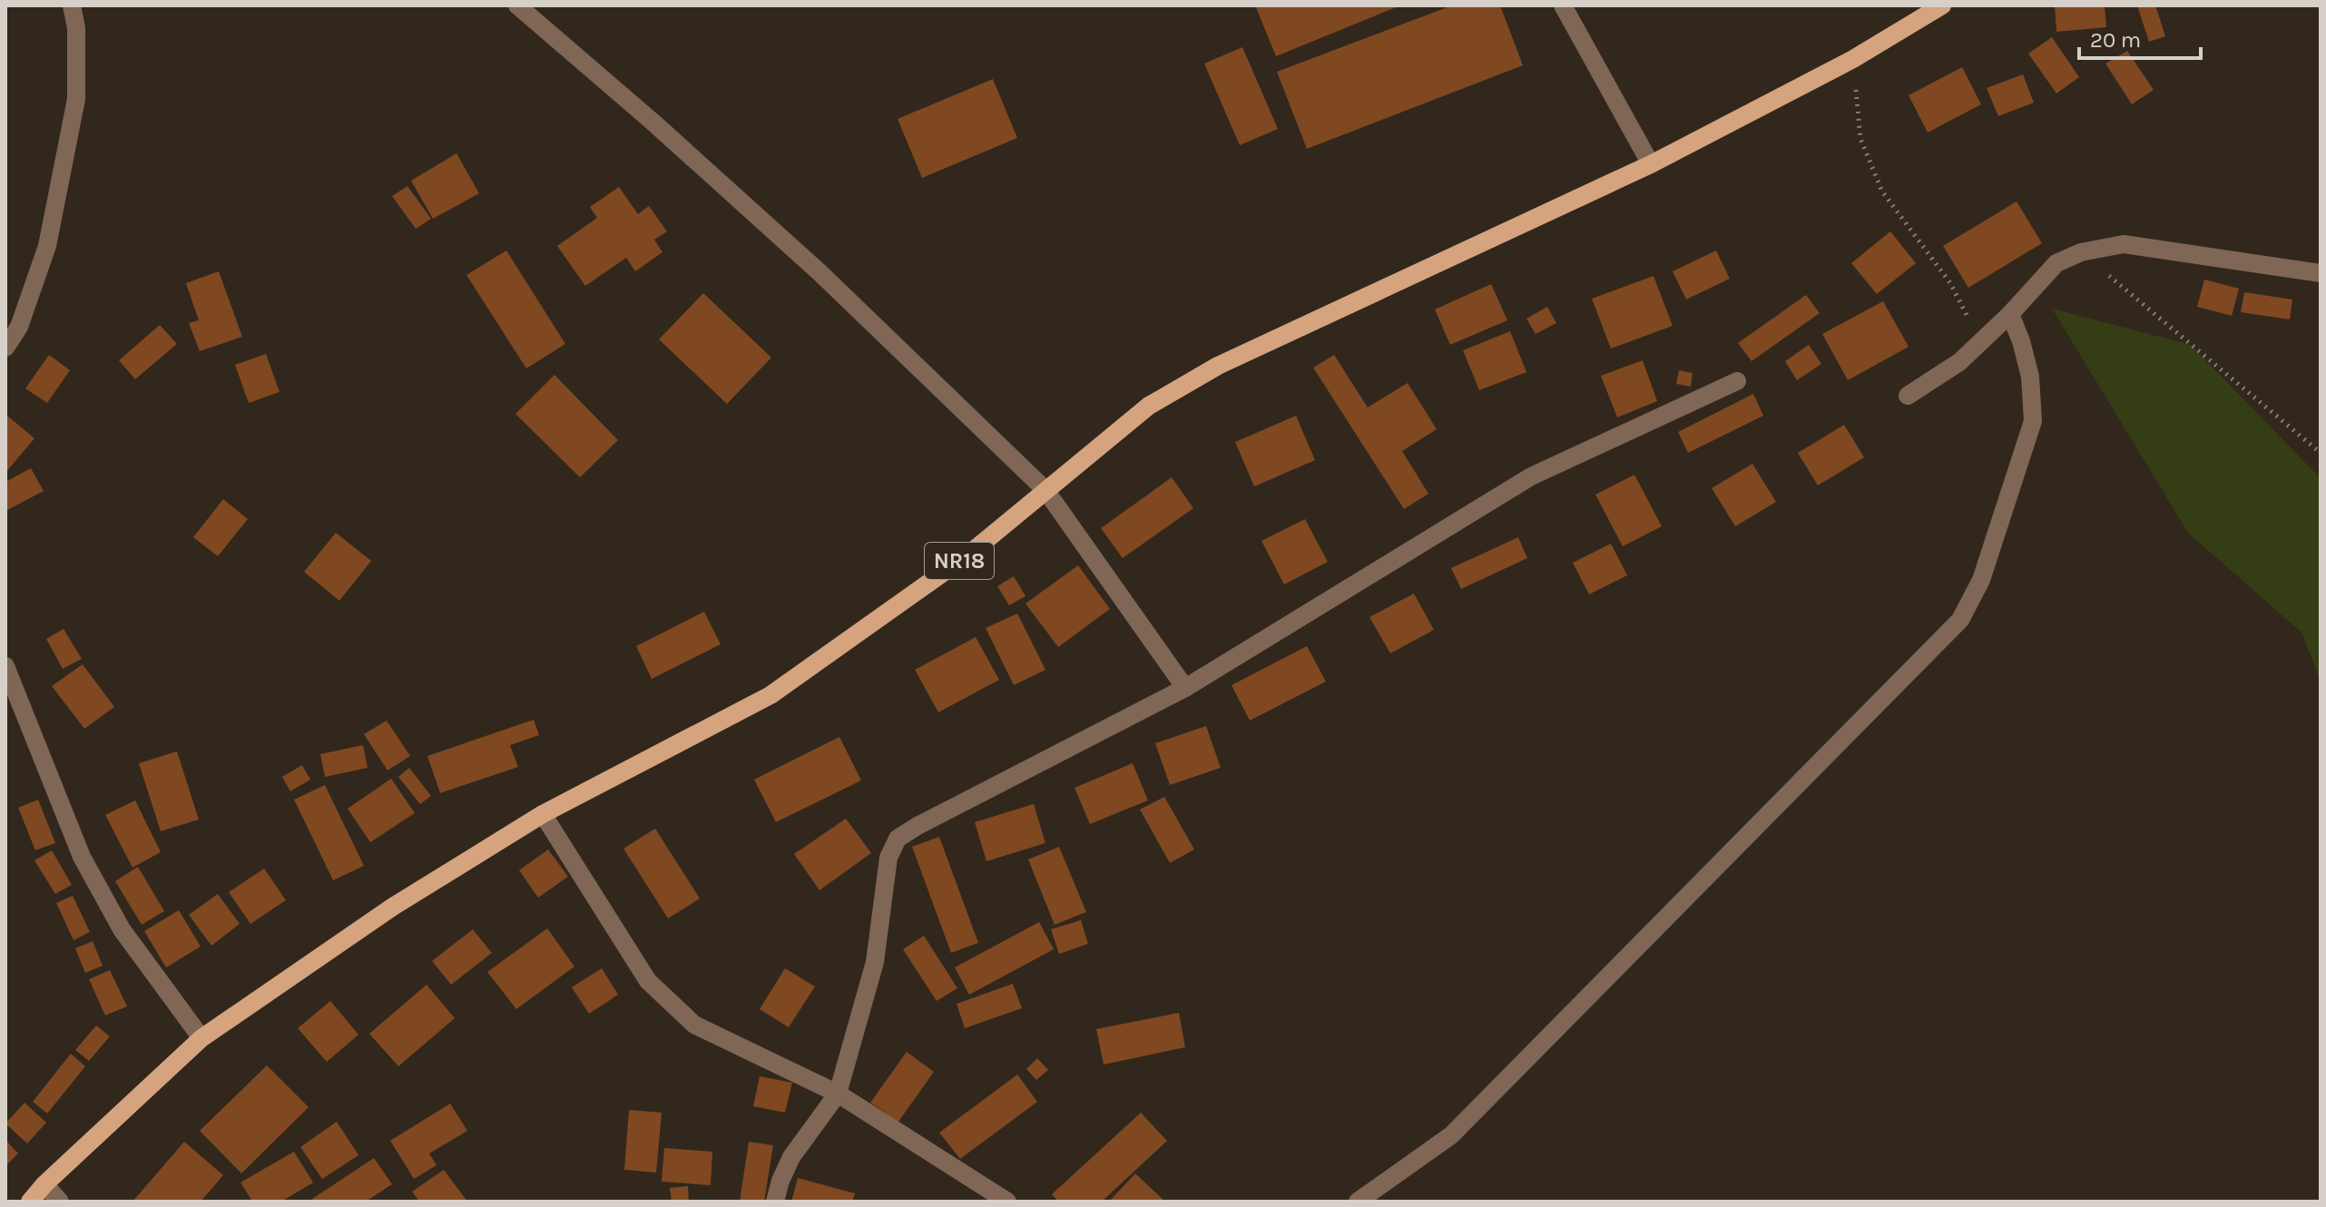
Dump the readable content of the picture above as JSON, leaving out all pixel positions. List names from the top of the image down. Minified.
{"streets":{"main road":["NR18"]},"scale_bar":"20 m"}
